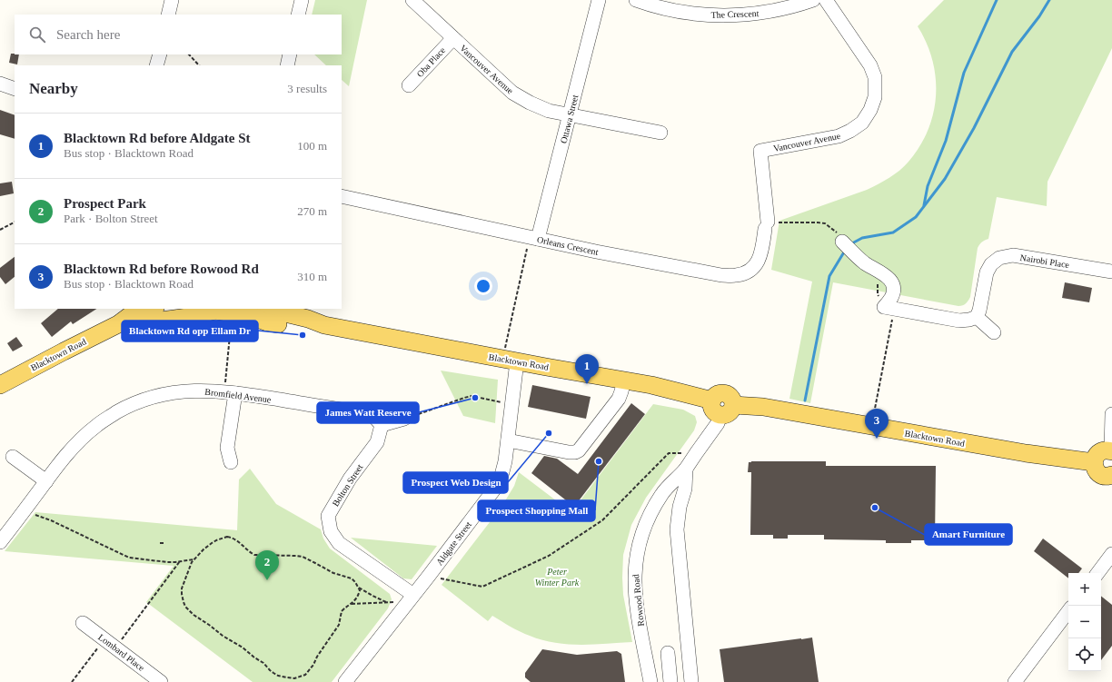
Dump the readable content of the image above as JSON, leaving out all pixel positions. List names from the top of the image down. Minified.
{"streets":{"main road":["Blacktown Road"],"street":["The Crescent","Oba Place","Vancouver Avenue","Ottawa Street","Orleans Crescent","Nairobi Place","Bromfield Avenue","Bolton Street","Aldgate Street","Rowood Road","Lombard Place"]},"crossings":[["Oba Place","Vancouver Avenue"],["Vancouver Avenue","Ottawa Street"],["Vancouver Avenue","Orleans Crescent"],["Ottawa Street","Orleans Crescent"],["Blacktown Road","Aldgate Street"],["Blacktown Road","Rowood Road"],["Bromfield Avenue","Bolton Street"],["Bolton Street","Aldgate Street"]],"parks":["Peter Winter Park"],"places":["Blacktown Rd opp Ellam Dr","James Watt Reserve","Prospect Web Design","Prospect Shopping Mall","Amart Furniture"],"page":{"search":"Search here","heading":["Nearby","3 results"],"list":[{"mark":"1","name":"Blacktown Rd before Aldgate St","note":"Bus stop · Blacktown Road","value":"100 m"},{"mark":"2","name":"Prospect Park","note":"Park · Bolton Street","value":"270 m"},{"mark":"3","name":"Blacktown Rd before Rowood Rd","note":"Bus stop · Blacktown Road","value":"310 m"}],"pins":["1","3","2"],"map_buttons":["+","−"]}}
